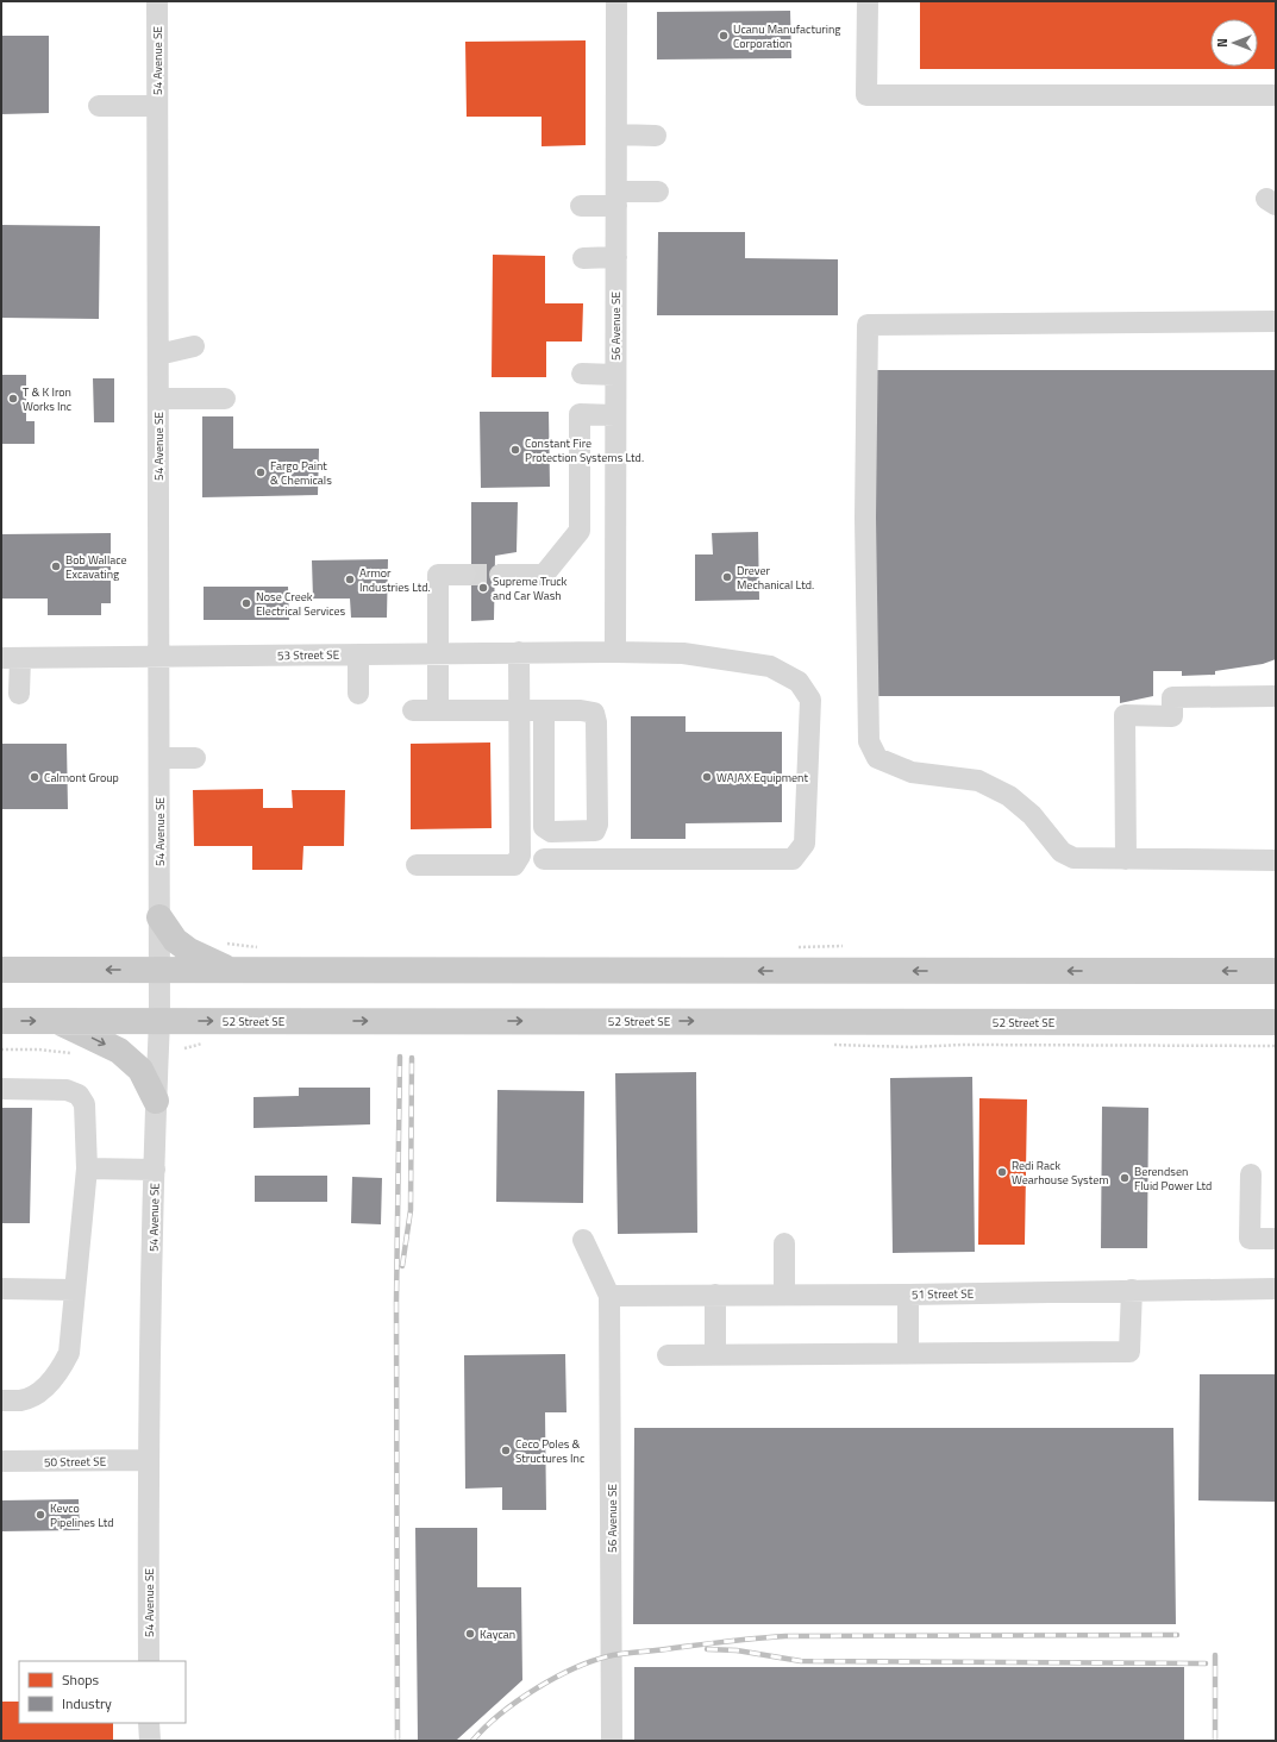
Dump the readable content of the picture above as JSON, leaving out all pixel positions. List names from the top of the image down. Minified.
{"streets":{"main road":["52 Street SE"],"street":["54 Avenue SE","56 Avenue SE","53 Street SE","51 Street SE","50 Street SE"]},"crossings":[["54 Avenue SE","53 Street SE"],["54 Avenue SE","52 Street SE"],["54 Avenue SE","50 Street SE"],["56 Avenue SE","53 Street SE"],["56 Avenue SE","51 Street SE"]],"places":["Ucanu Manufacturing Corporation","T & K Iron Works Inc","Constant Fire Protection Systems Ltd.","Fargo Paint & Chemicals","Bob Wallace Excavating","Drever Mechanical Ltd.","Armor Industries Ltd.","Supreme Truck and Car Wash","Nose Creek Electrical Services","Calmont Group","WAJAX Equipment","Redi Rack Wearhouse System","Berendsen Fluid Power Ltd","Ceco Poles & Structures Inc","Kevco Pipelines Ltd","Kaycan"],"legend":["Shops","Industry"],"north":"left"}
